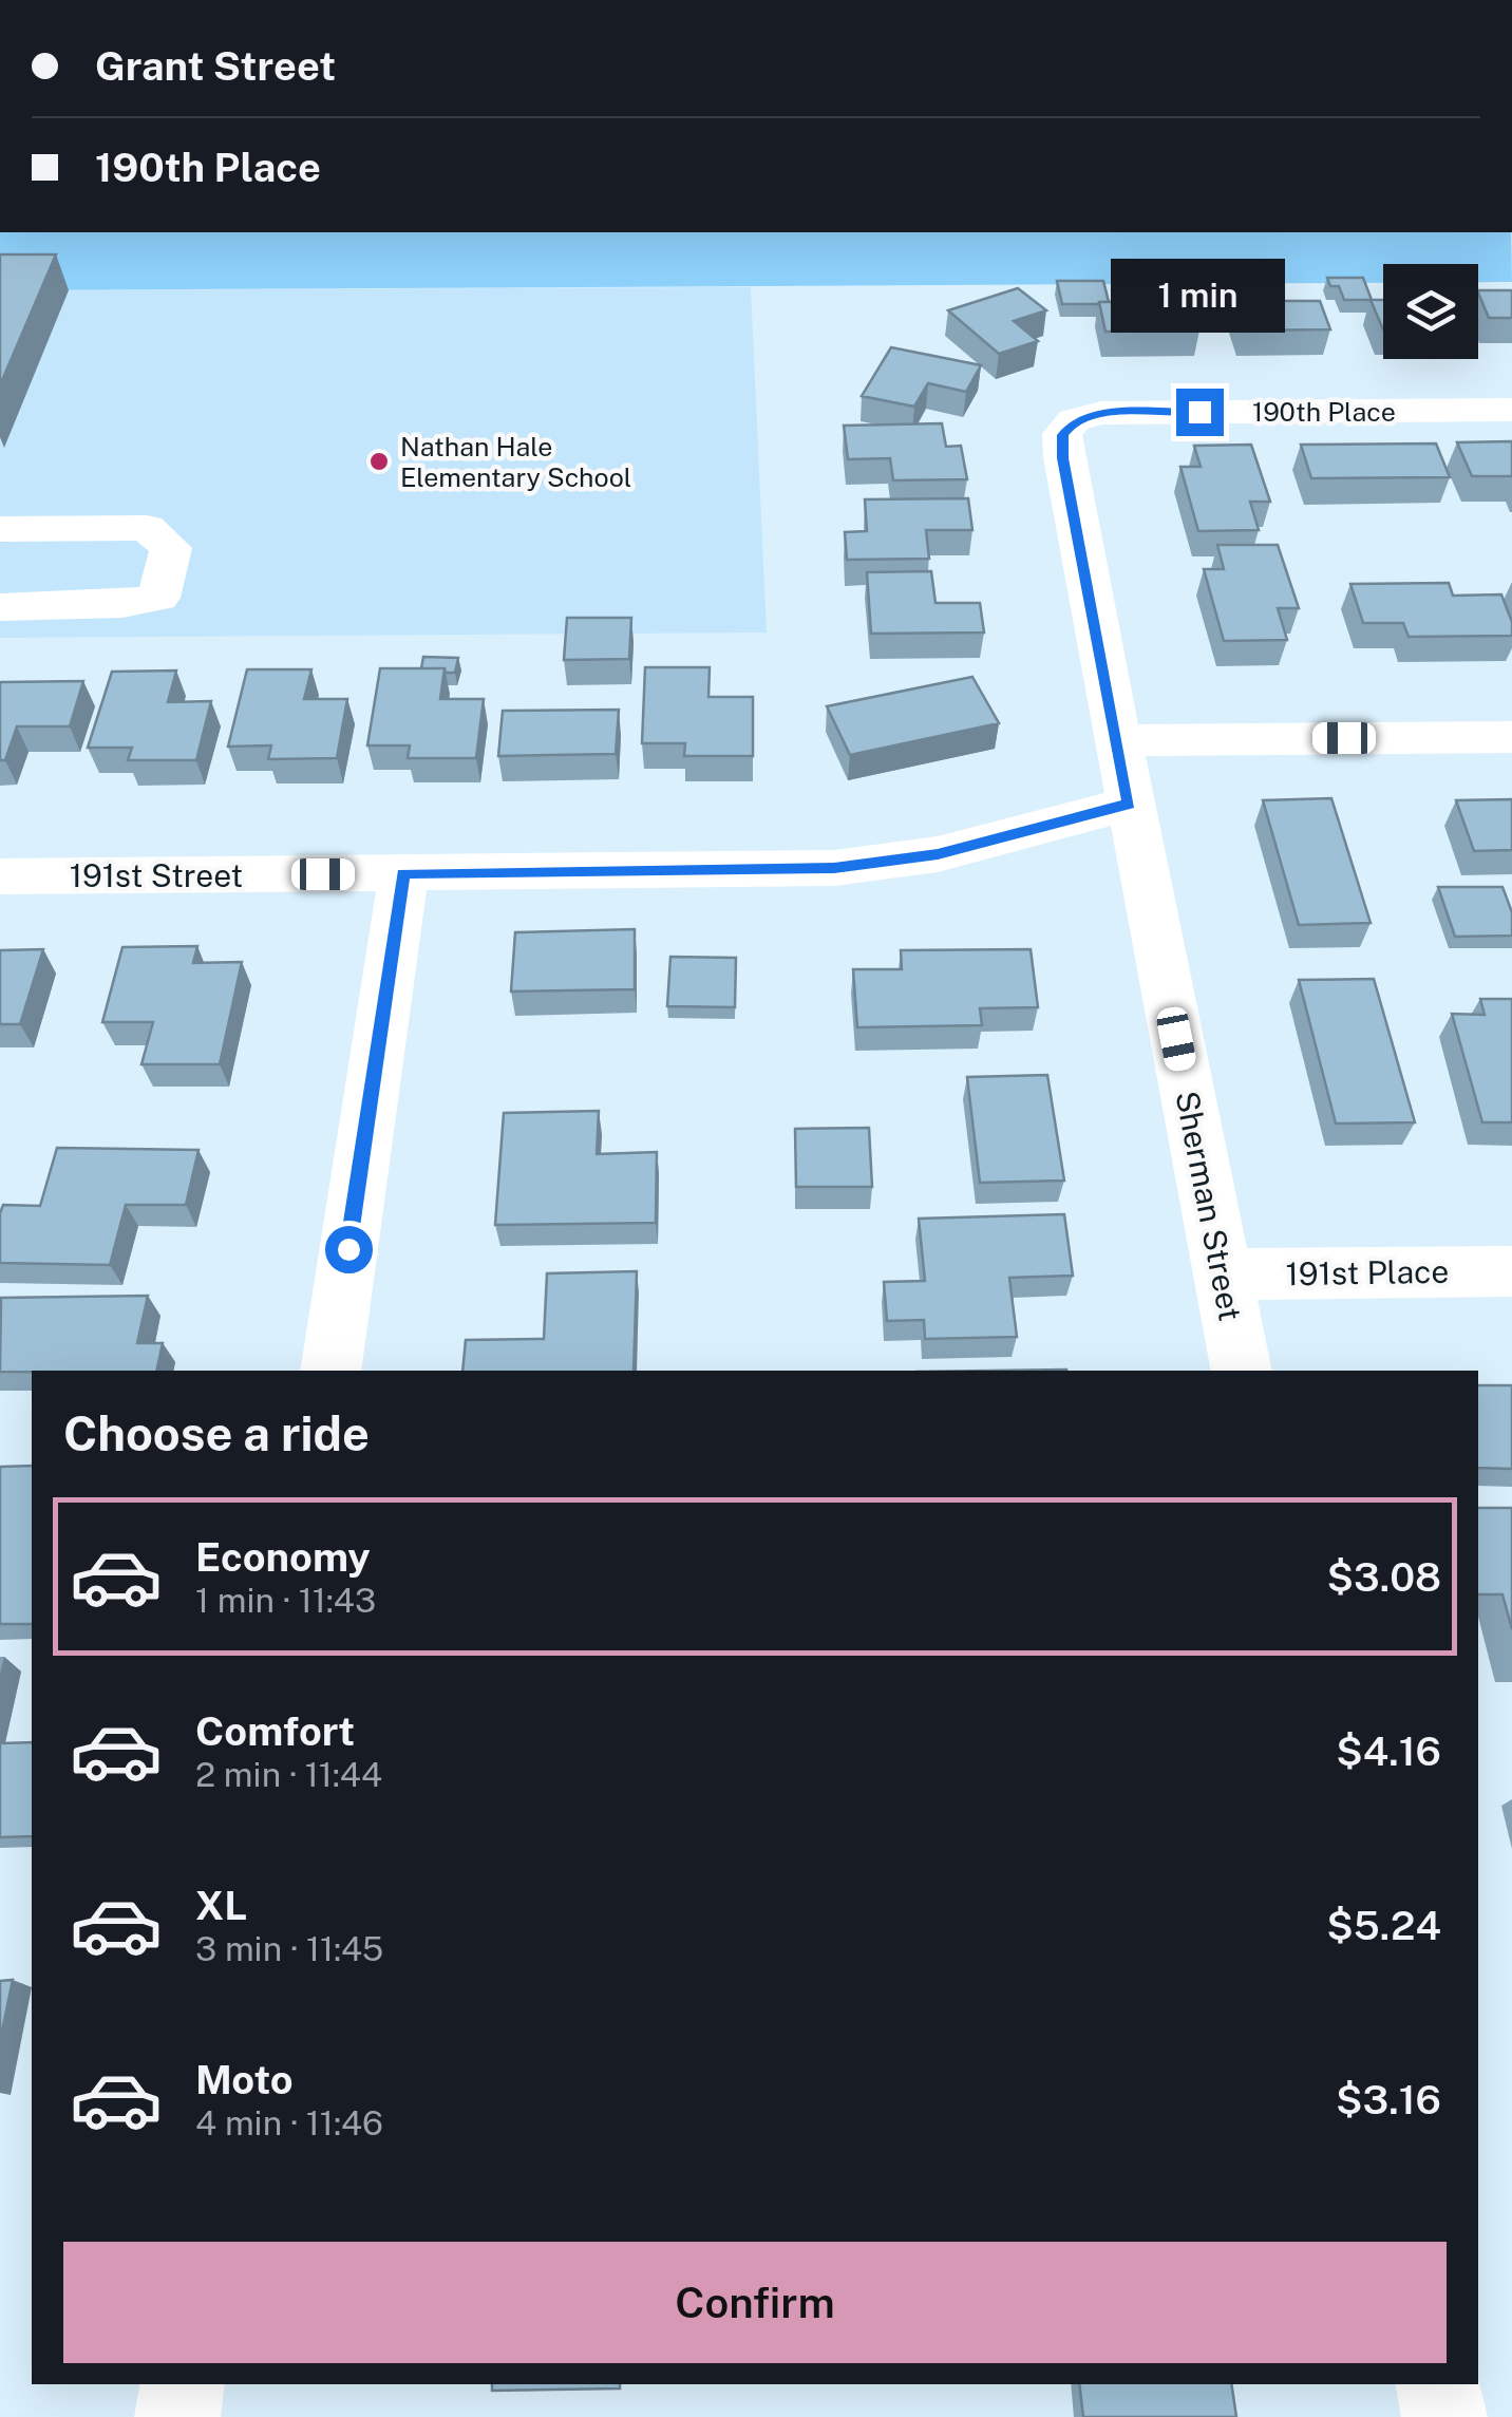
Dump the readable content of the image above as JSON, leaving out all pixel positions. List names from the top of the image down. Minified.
{"streets":{"street":["190th Place","191st Street","Sherman Street","191st Place"]},"crossings":[["190th Place","Sherman Street"],["191st Street","Sherman Street"],["Sherman Street","191st Place"]],"places":["Nathan Hale Elementary School"],"page":{"banner":["Grant Street","190th Place"],"bubble":"1 min","heading":"Choose a ride","list":[{"name":"Economy","note":"1 min · 11:43","value":"$3.08"},{"name":"Comfort","note":"2 min · 11:44","value":"$4.16"},{"name":"XL","note":"3 min · 11:45","value":"$5.24"},{"name":"Moto","note":"4 min · 11:46","value":"$3.16"}],"buttons":"Confirm"}}
